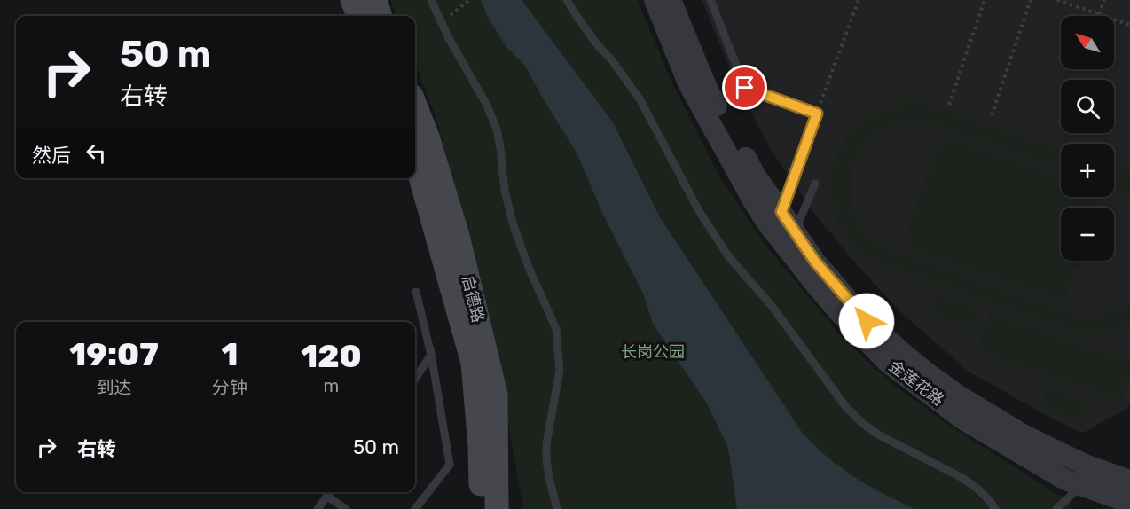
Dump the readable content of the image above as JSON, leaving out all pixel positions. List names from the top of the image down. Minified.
{"streets":{"main road":["启德路"],"street":["金莲花路"]},"parks":["长岗公园"],"north":"top left","page":{"map_buttons":["+","−"],"turn":["50 m","右转"],"then":"然后","eta":["19:07","到达","1","分钟","120","m"],"list":[{"name":"右转","value":"50 m"}]}}
